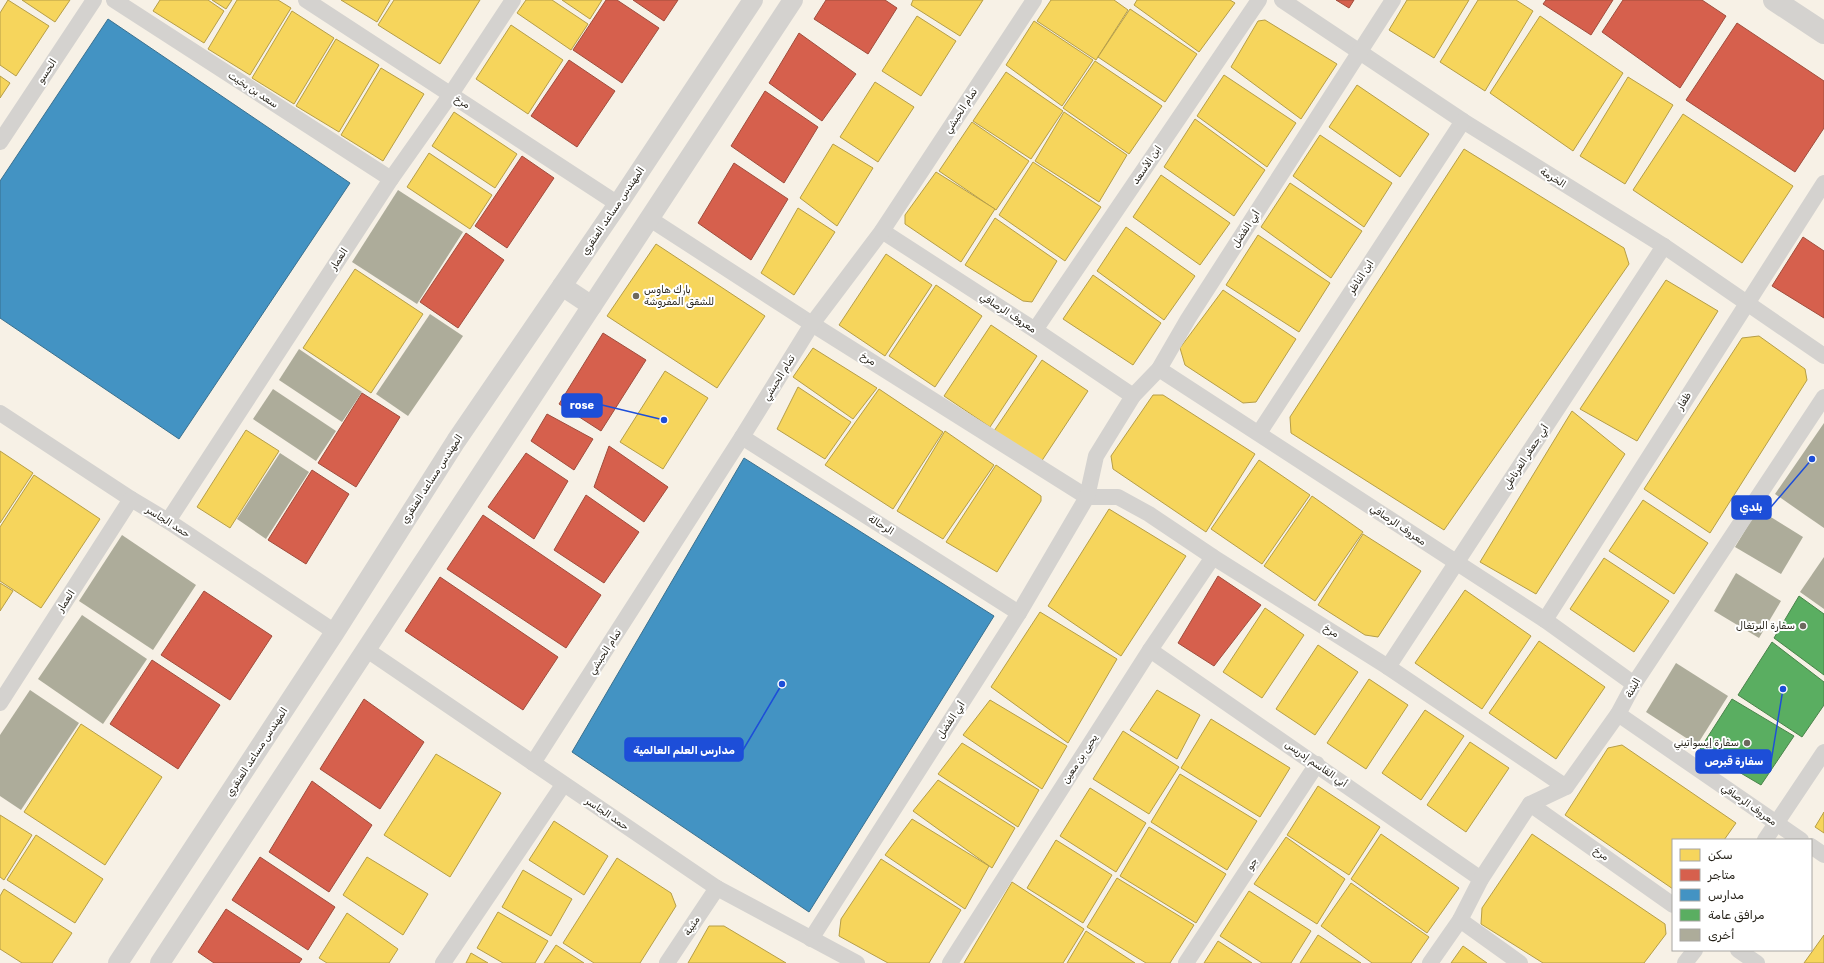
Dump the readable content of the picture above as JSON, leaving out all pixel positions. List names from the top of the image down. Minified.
{"streets":{"street":["الحسو","سعد بن بخيت","مرخ","تمام الحبشي","ابن الأسعد","الخرمة","المهندس مساعد العنقري","أبي الفضل","العمار","ابن الناظر","معروف الرصافي","ظفار","أبي جعفر الغرناطي","حمد الجاسر","الرحالة","البثنة","يحيى بن معين","أبي القاسم إدريس","جو","مثيبة"]},"crossings":[["سعد بن بخيت","العمار"],["مرخ","تمام الحبشي"],["مرخ","المهندس مساعد العنقري"],["مرخ","أبي الفضل"],["مرخ","العمار"],["مرخ","أبي جعفر الغرناطي"],["مرخ","البثنة"],["مرخ","يحيى بن معين"],["تمام الحبشي","معروف الرصافي"],["تمام الحبشي","حمد الجاسر"],["تمام الحبشي","الرحالة"],["ابن الأسعد","معروف الرصافي"],["الخرمة","أبي الفضل"],["الخرمة","ابن الناظر"],["الخرمة","ظفار"],["الخرمة","أبي جعفر الغرناطي"],["المهندس مساعد العنقري","حمد الجاسر"],["أبي الفضل","معروف الرصافي"],["أبي الفضل","حمد الجاسر"],["أبي الفضل","الرحالة"],["العمار","حمد الجاسر"],["ابن الناظر","معروف الرصافي"],["معروف الرصافي","ظفار"],["معروف الرصافي","أبي جعفر الغرناطي"],["معروف الرصافي","البثنة"],["حمد الجاسر","مثيبة"],["يحيى بن معين","أبي القاسم إدريس"],["أبي القاسم إدريس","جو"]],"places":["بارك هاوس للشقق المفروشة","rose","بلدي","سفارة البرتغال","مدارس العلم العالمية","سفارة قبرص","سفارة إيسواتيني"],"legend":["سكن","متاجر","مدارس","مرافق عامة","أخرى"]}
